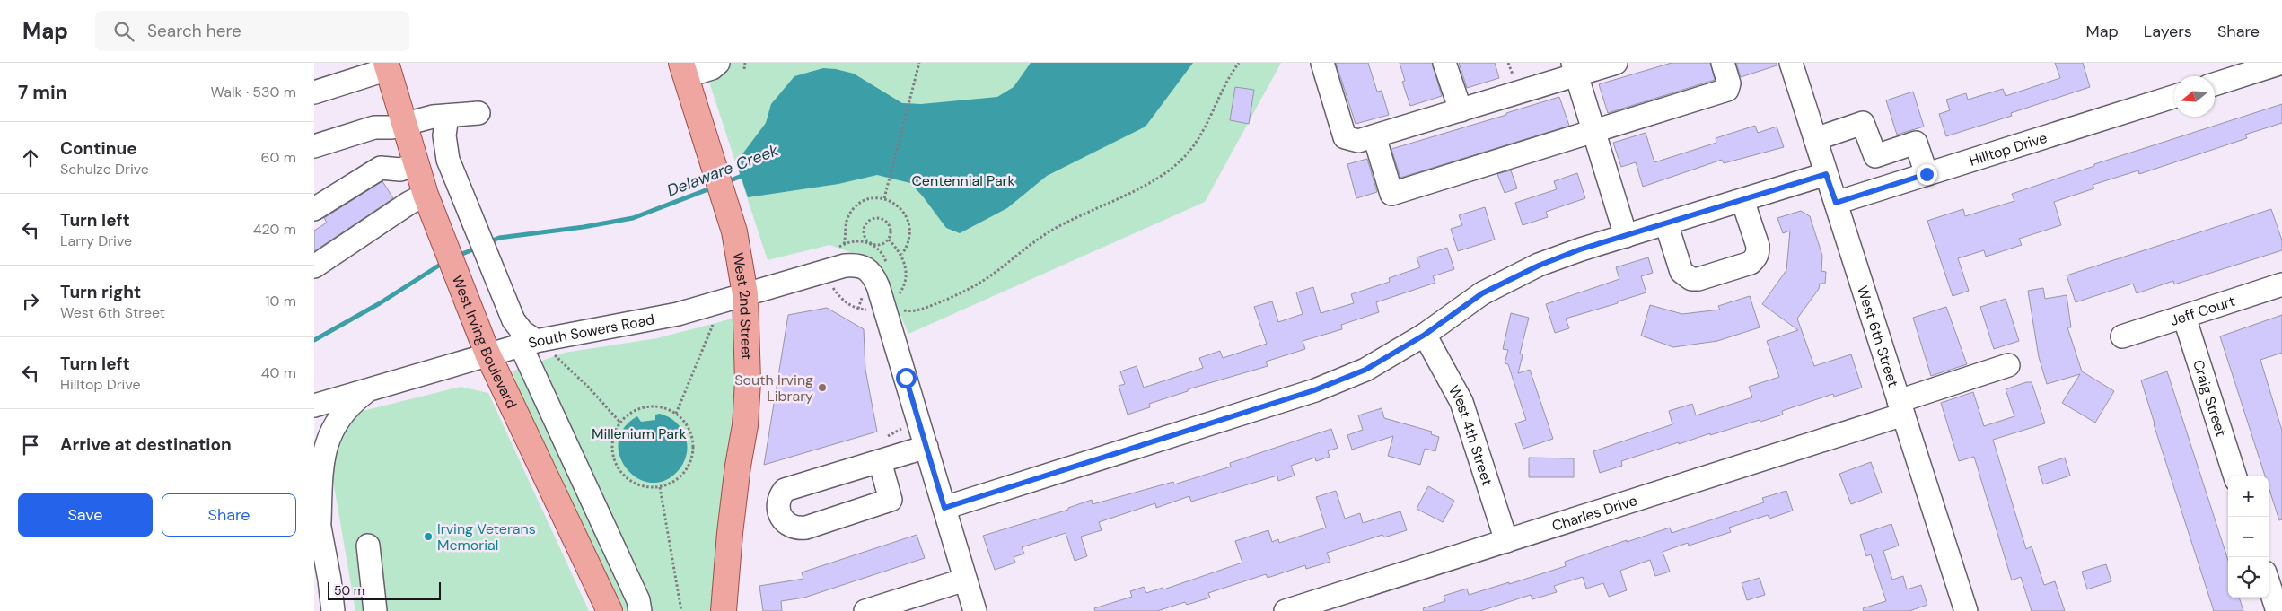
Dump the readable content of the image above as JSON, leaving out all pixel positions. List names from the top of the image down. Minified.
{"streets":{"main road":["West 2nd Street","West Irving Boulevard"],"street":["Hilltop Drive","Jeff Court","South Sowers Road","West 6th Street","Craig Street","West 4th Street","Charles Drive"]},"crossings":[["Hilltop Drive","West 6th Street"],["West 2nd Street","South Sowers Road"],["Jeff Court","Craig Street"],["South Sowers Road","West Irving Boulevard"],["West 6th Street","Charles Drive"],["West 4th Street","Charles Drive"]],"water":["Delaware Creek"],"parks":["Centennial Park","Millenium Park"],"places":["South Irving Library","Irving Veterans Memorial"],"scale_bar":"50 m","north":"left","page":{"header":"Map","search":"Search here","nav":["Map","Layers","Share"],"heading":["7 min","Walk · 530 m"],"list":[["Continue","Schulze Drive","60 m"],["Turn left","Larry Drive","420 m"],["Turn right","West 6th Street","10 m"],["Turn left","Hilltop Drive","40 m"],"Arrive at destination"],"map_buttons":["+","−"],"buttons":["Save","Share"],"scale":"50 m"}}
